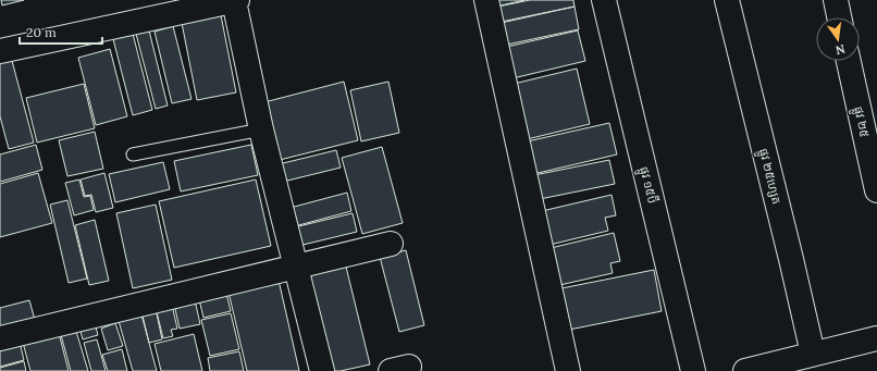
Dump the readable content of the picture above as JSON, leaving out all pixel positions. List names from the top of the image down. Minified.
{"streets":{"street":["ផ្លូវ ២៥","ផ្លូវ ២៥ហ្សេត","ផ្លូវ ១៥ប៊ី"]},"scale_bar":"20 m","north":"bottom"}
